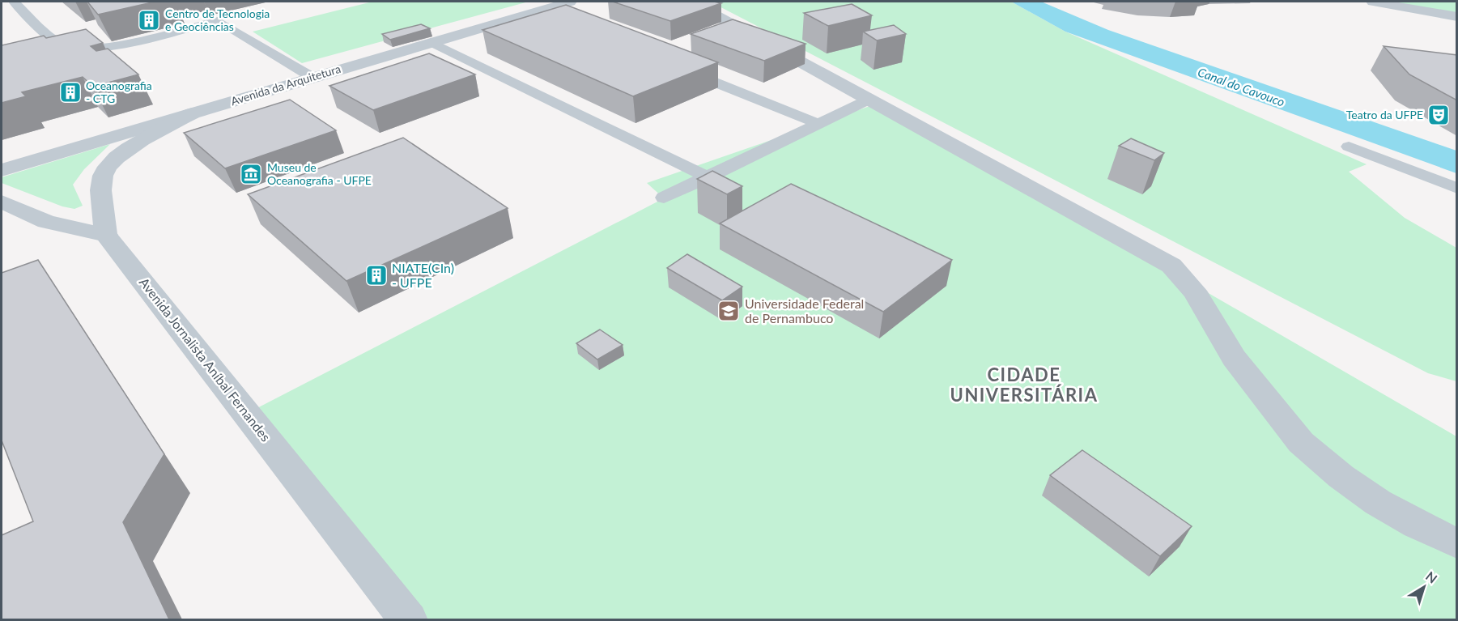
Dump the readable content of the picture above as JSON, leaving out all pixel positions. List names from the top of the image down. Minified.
{"streets":{"street":["Avenida da Arquitetura","Avenida Jornalista Aníbal Fernandes"]},"crossings":[["Avenida da Arquitetura","Avenida Jornalista Aníbal Fernandes"]],"districts":["CIDADE UNIVERSITÁRIA"],"water":["Canal do Cavouco"],"places":{"building":["Centro de Tecnologia e Geociências","Oceanografia - CTG","NIATE(CIn) - UFPE"],"theatre":["Teatro da UFPE"],"museum":["Museu de Oceanografia - UFPE"],"school or university":["Universidade Federal de Pernambuco"]},"north":"top right"}
